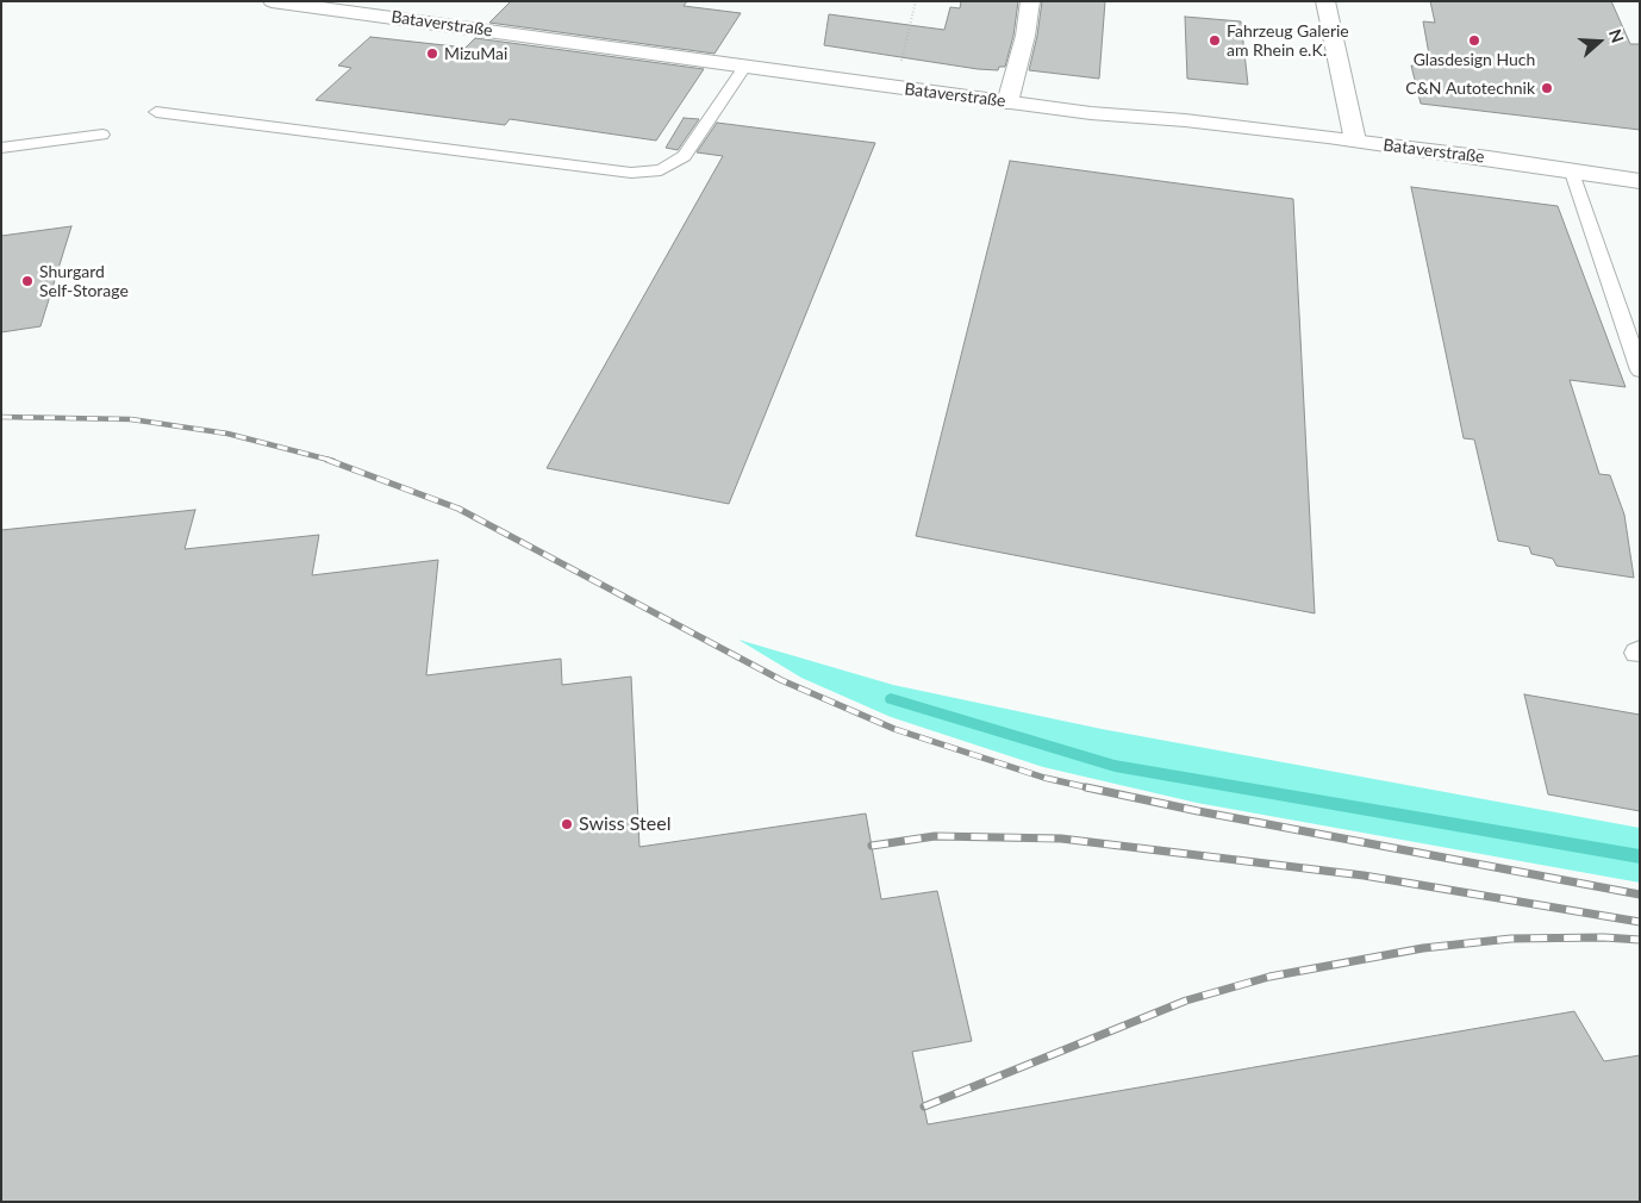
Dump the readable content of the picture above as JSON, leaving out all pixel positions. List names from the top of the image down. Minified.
{"streets":{"street":["Bataverstraße"]},"places":["Fahrzeug Galerie am Rhein e.K.","Glasdesign Huch","MizuMai","C&N Autotechnik","Shurgard Self-Storage","Swiss Steel"],"north":"right"}
